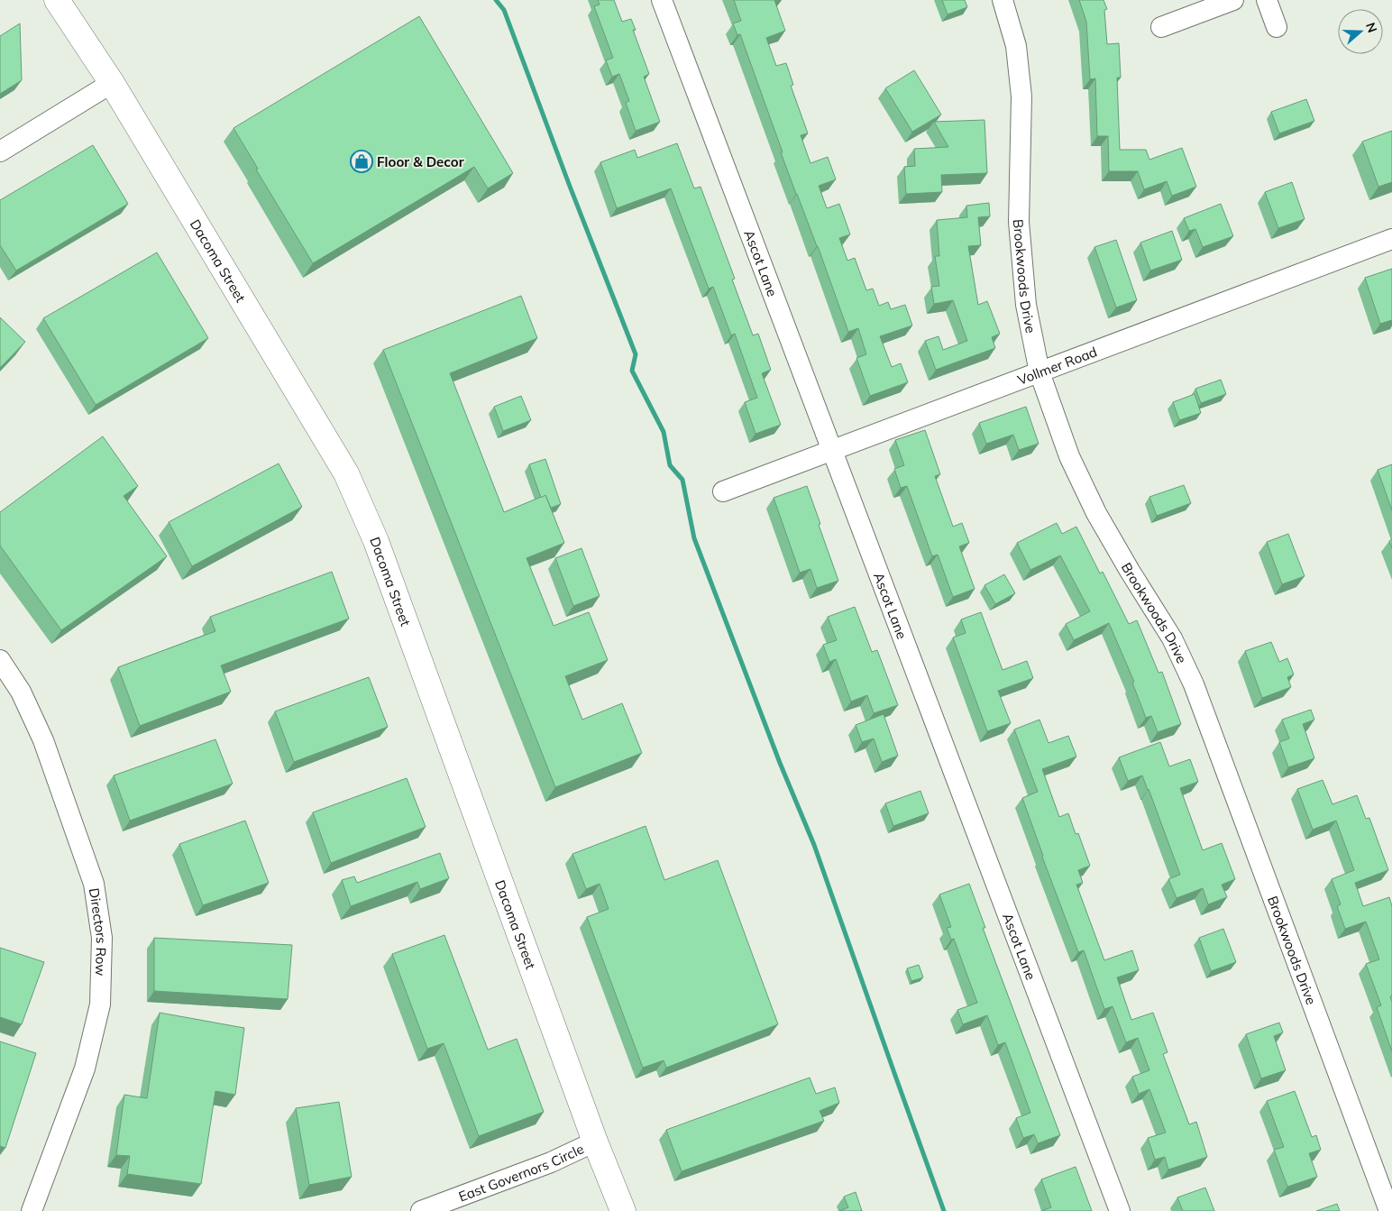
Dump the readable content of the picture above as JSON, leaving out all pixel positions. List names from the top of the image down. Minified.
{"streets":{"main road":["Dacoma Street"],"street":["Ascot Lane","Brookwoods Drive","Vollmer Road","Directors Row","East Governors Circle"]},"crossings":[["Dacoma Street","East Governors Circle"],["Ascot Lane","Vollmer Road"],["Brookwoods Drive","Vollmer Road"]],"places":{"shop":["Floor & Decor"]},"north":"right"}
